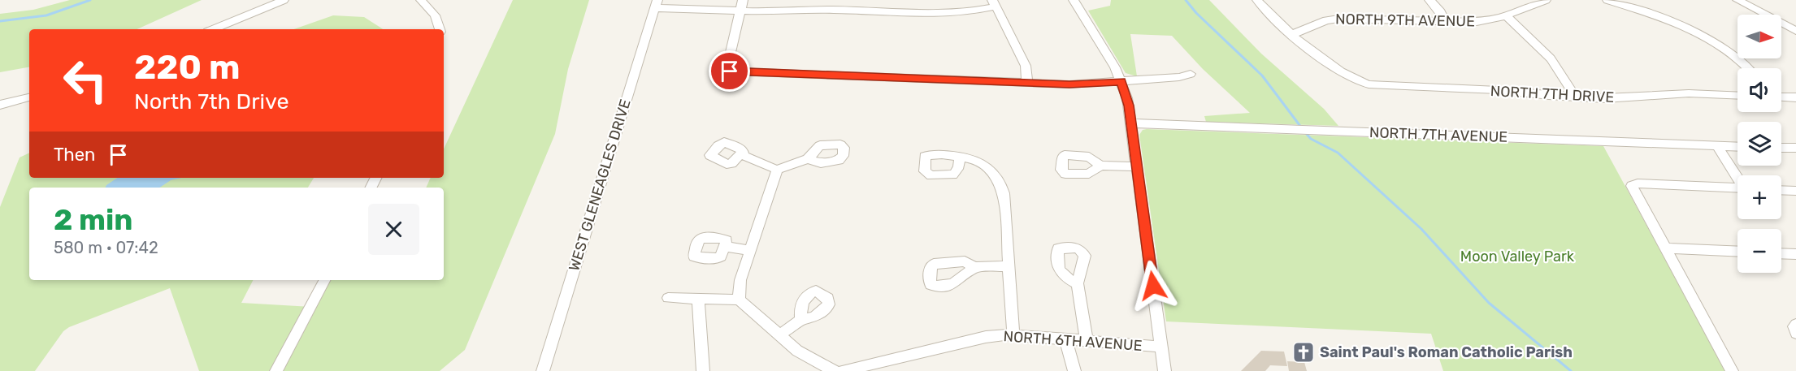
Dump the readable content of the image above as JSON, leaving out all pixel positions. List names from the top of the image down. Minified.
{"streets":{"street":["NORTH 9TH AVENUE","NORTH 7TH DRIVE","NORTH 7TH AVENUE","WEST GLENEAGLES DRIVE","NORTH 6TH AVENUE"]},"crossings":[["NORTH 9TH AVENUE","NORTH 7TH DRIVE"]],"parks":["Moon Valley Park"],"places":{"church":["Saint Paul's Roman Catholic Parish"]},"north":"right","page":{"map_buttons":["+","−"],"turn":["220 m","North 7th Drive"],"then":"Then","heading":["2 min","580 m · 07:42"]}}
